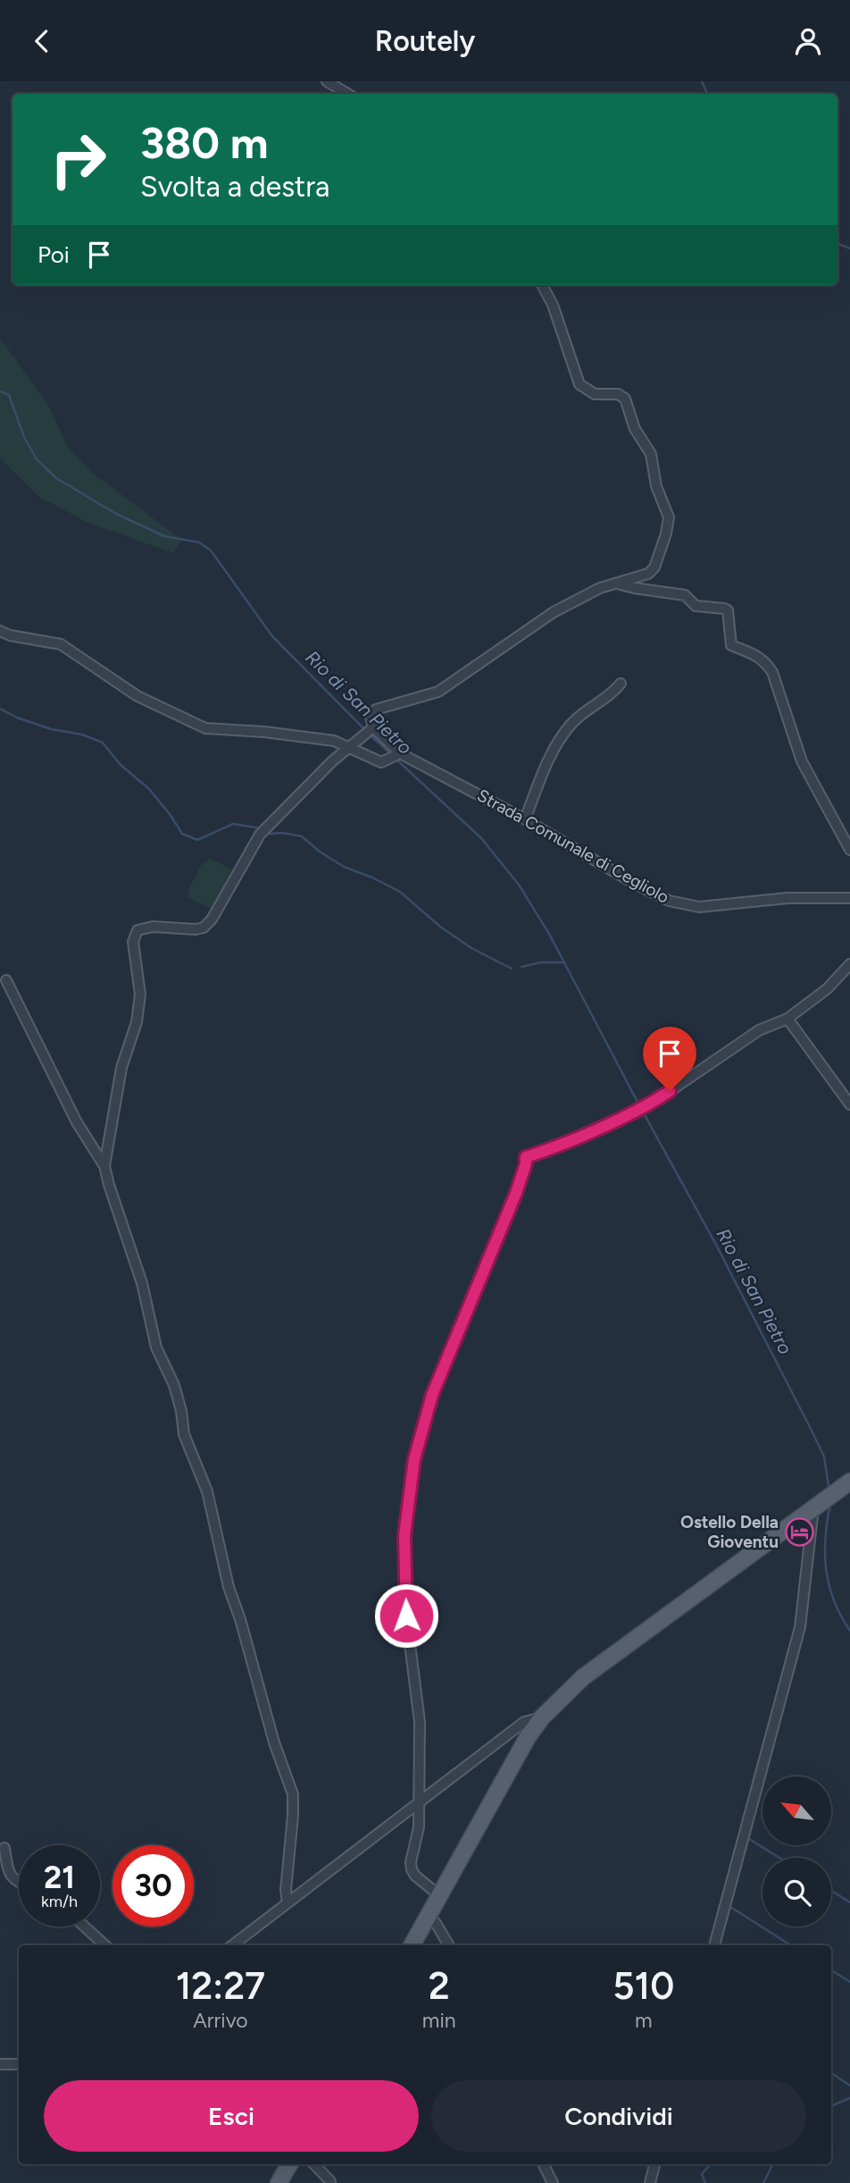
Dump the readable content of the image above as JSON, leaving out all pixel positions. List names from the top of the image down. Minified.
{"streets":{"street":["Strada Comunale di Cegliolo"]},"water":["Rio di San Pietro"],"places":{"hotel":["Ostello Della Gioventu"]},"north":"top left","page":{"header":"Routely","turn":["380 m","Svolta a destra"],"then":"Poi","speed":"21 km/h","limit":"30","eta":["12:27","Arrivo","2","min","510","m"],"buttons":["Esci","Condividi"]}}
